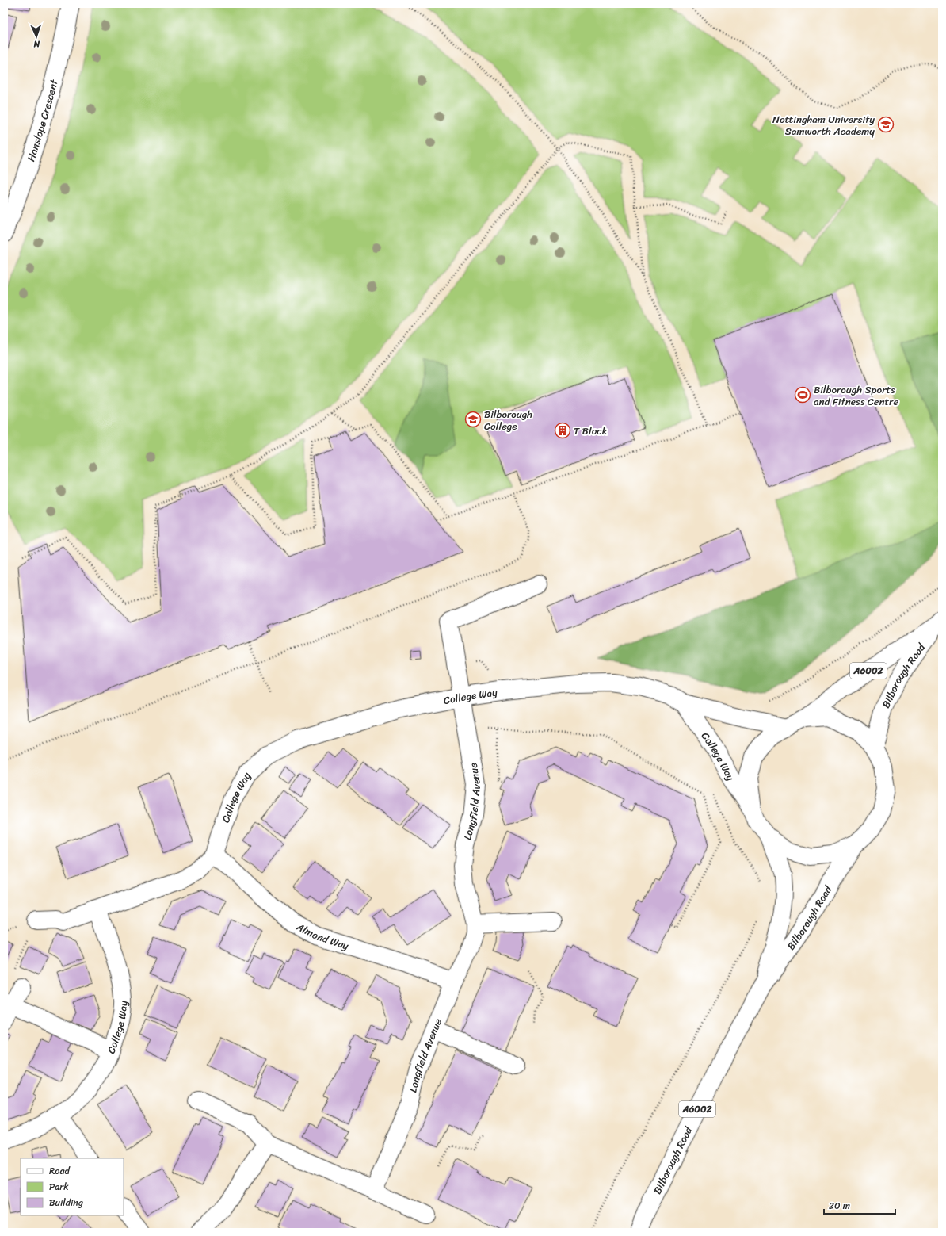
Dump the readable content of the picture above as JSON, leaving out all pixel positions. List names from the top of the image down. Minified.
{"streets":{"street":["Hanslope Crescent","A6002","Bilborough Road","College Way","Longfield Avenue","Almond Way"]},"crossings":[["Bilborough Road","College Way"],["College Way","Longfield Avenue"],["College Way","Almond Way"],["Longfield Avenue","Almond Way"]],"places":{"school or university":["Nottingham University Samworth Academy","Bilborough College"],"sports":["Bilborough Sports and Fitness Centre"],"building":["T Block"]},"legend":["Road","Park","Building"],"scale_bar":"20 m","north":"bottom"}
